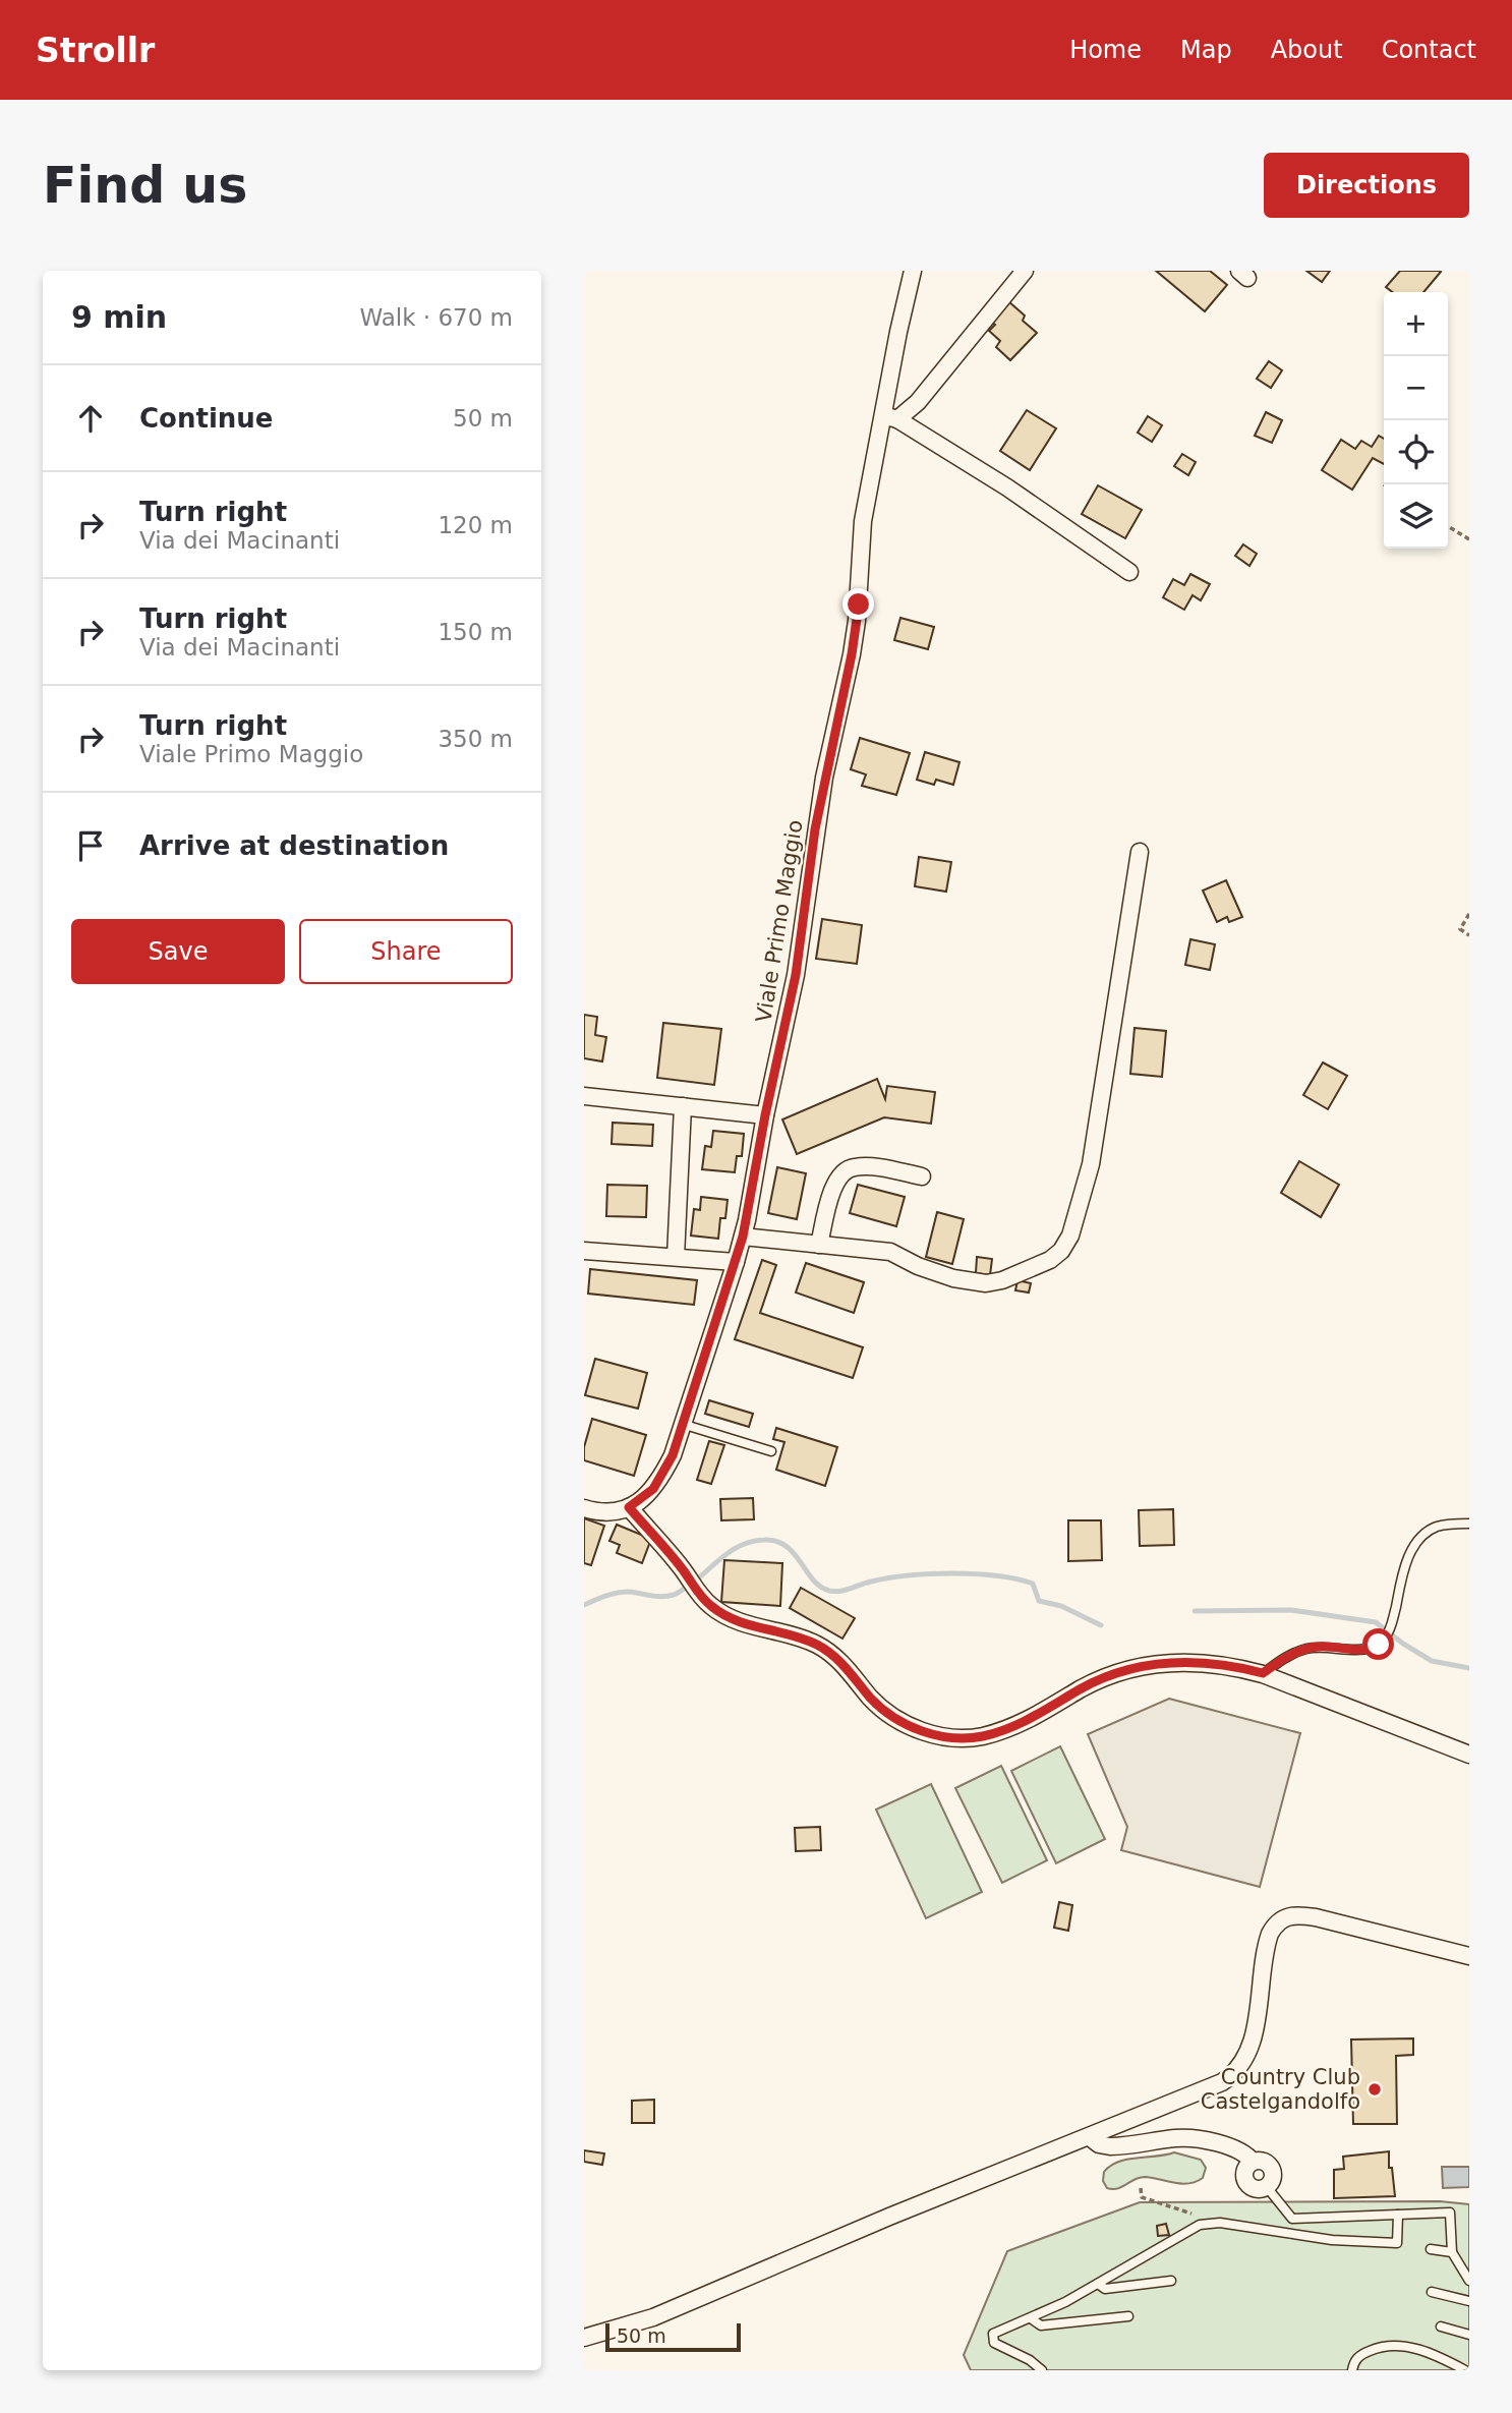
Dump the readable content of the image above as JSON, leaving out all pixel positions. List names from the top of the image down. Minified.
{"streets":{"street":["Viale Primo Maggio"]},"places":["Country Club Castelgandolfo"],"scale_bar":"50 m","page":{"header":"Strollr","nav":["Home","Map","About","Contact"],"buttons":["Directions",["Save","Share"]],"title":"Find us","heading":["9 min","Walk · 670 m"],"map_buttons":["+","−"],"list":[["Continue","50 m"],["Turn right","Via dei Macinanti","120 m"],["Turn right","Via dei Macinanti","150 m"],["Turn right","Viale Primo Maggio","350 m"],"Arrive at destination"],"scale":"50 m"}}
